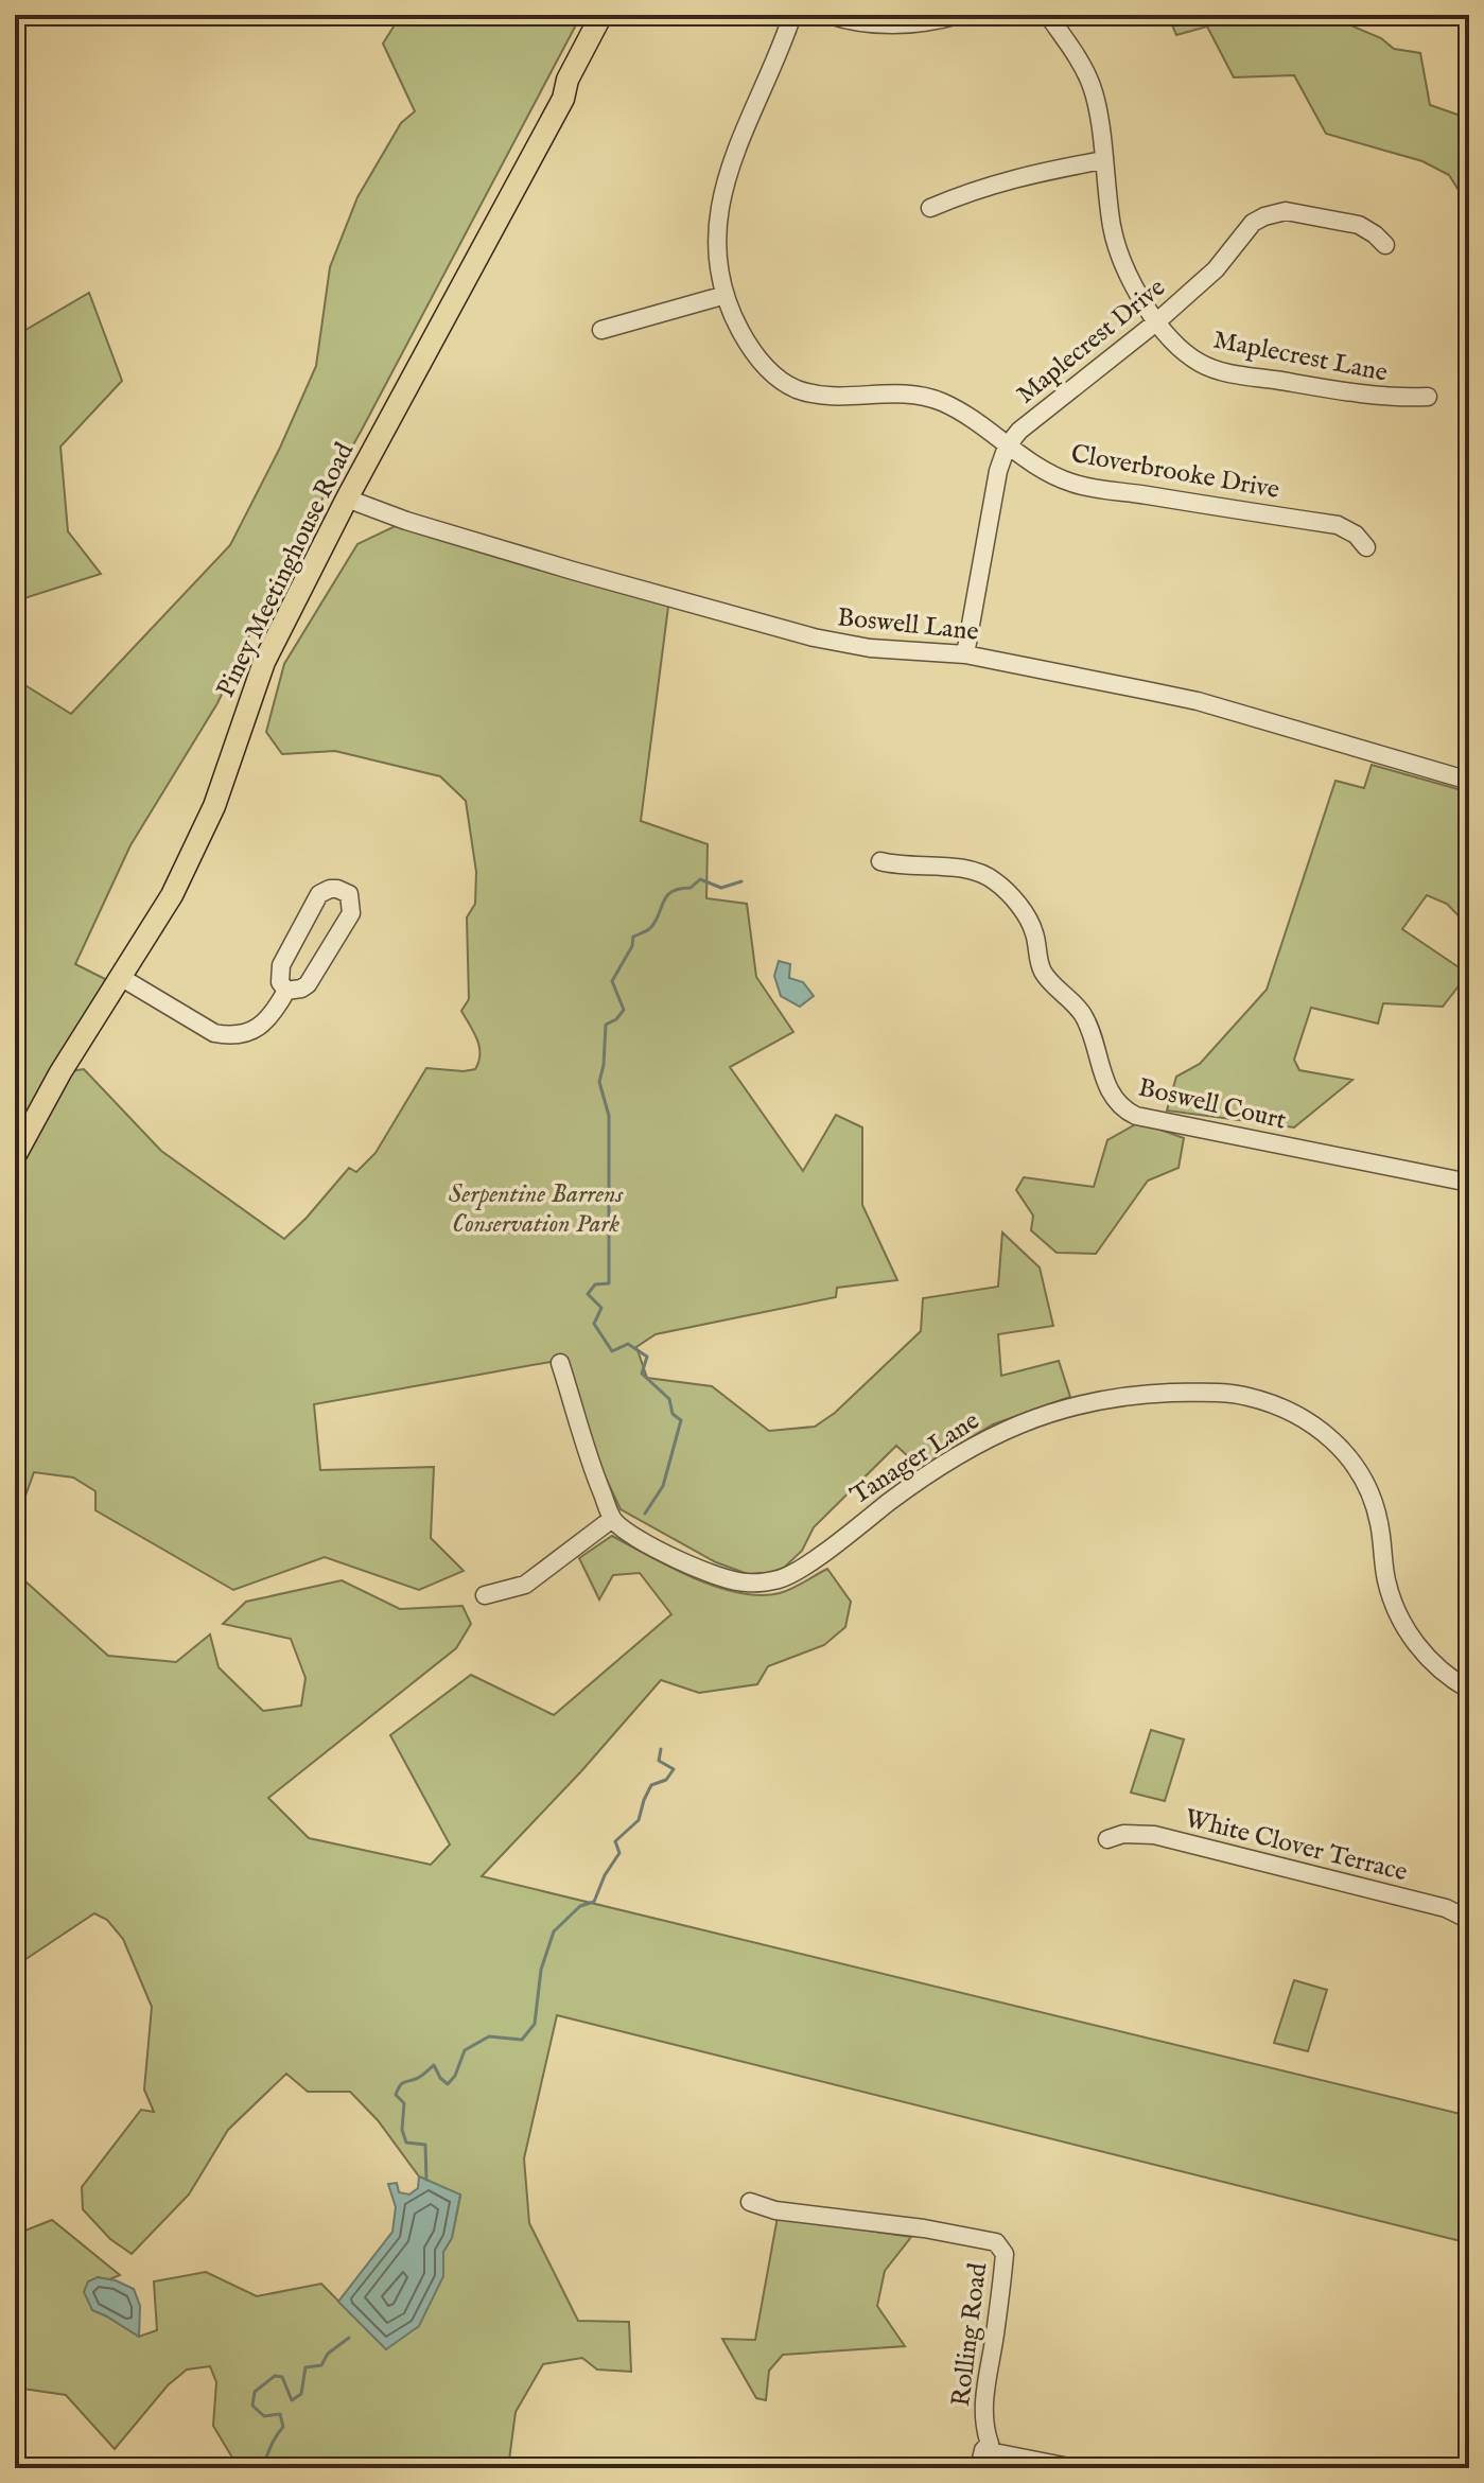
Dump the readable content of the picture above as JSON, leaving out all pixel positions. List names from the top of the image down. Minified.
{"streets":{"main road":["Piney Meetinghouse Road"],"street":["Maplecrest Drive","Maplecrest Lane","Cloverbrooke Drive","Boswell Lane","Boswell Court","Tanager Lane","White Clover Terrace","Rolling Road"]},"crossings":[["Maplecrest Drive","Maplecrest Lane"],["Maplecrest Drive","Cloverbrooke Drive"],["Maplecrest Drive","Boswell Lane"],["Piney Meetinghouse Road","Boswell Lane"]],"parks":["Serpentine Barrens Conservation Park"]}
